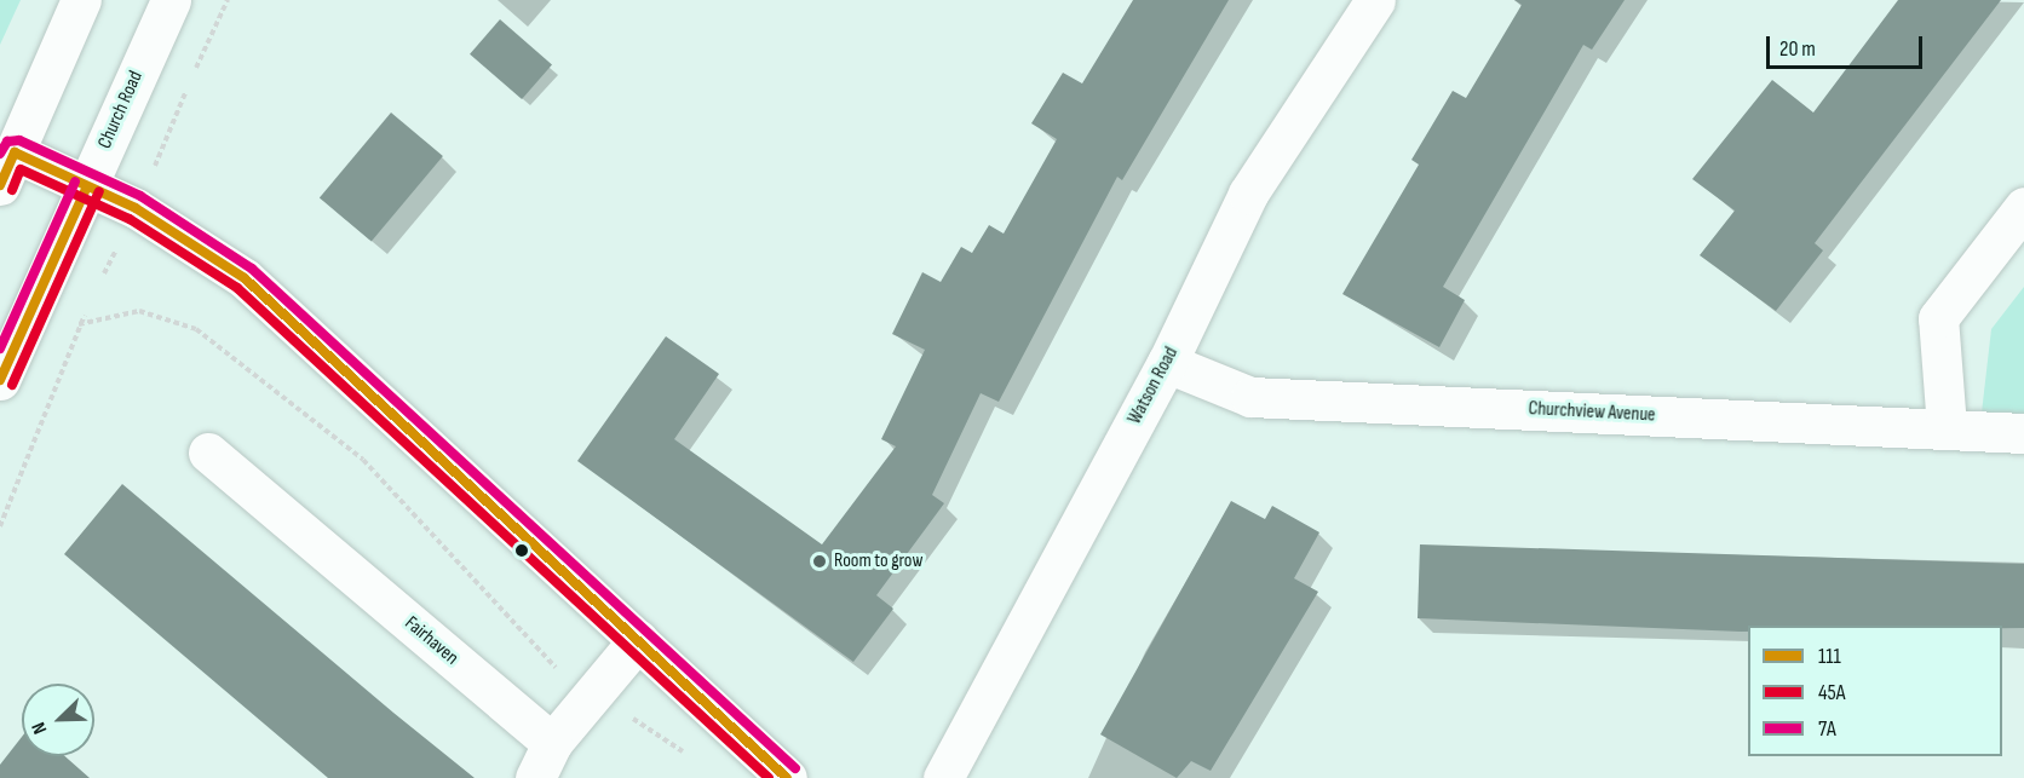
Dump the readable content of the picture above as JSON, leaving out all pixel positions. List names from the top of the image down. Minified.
{"streets":{"street":["Church Road","Watson Road","Churchview Avenue","Fairhaven"]},"crossings":[["Watson Road","Churchview Avenue"]],"places":["Room to grow"],"lines":["transit line 7A","transit line 111","transit line 45A"],"legend":["111","45A","7A"],"scale_bar":"20 m","north":"bottom left"}
